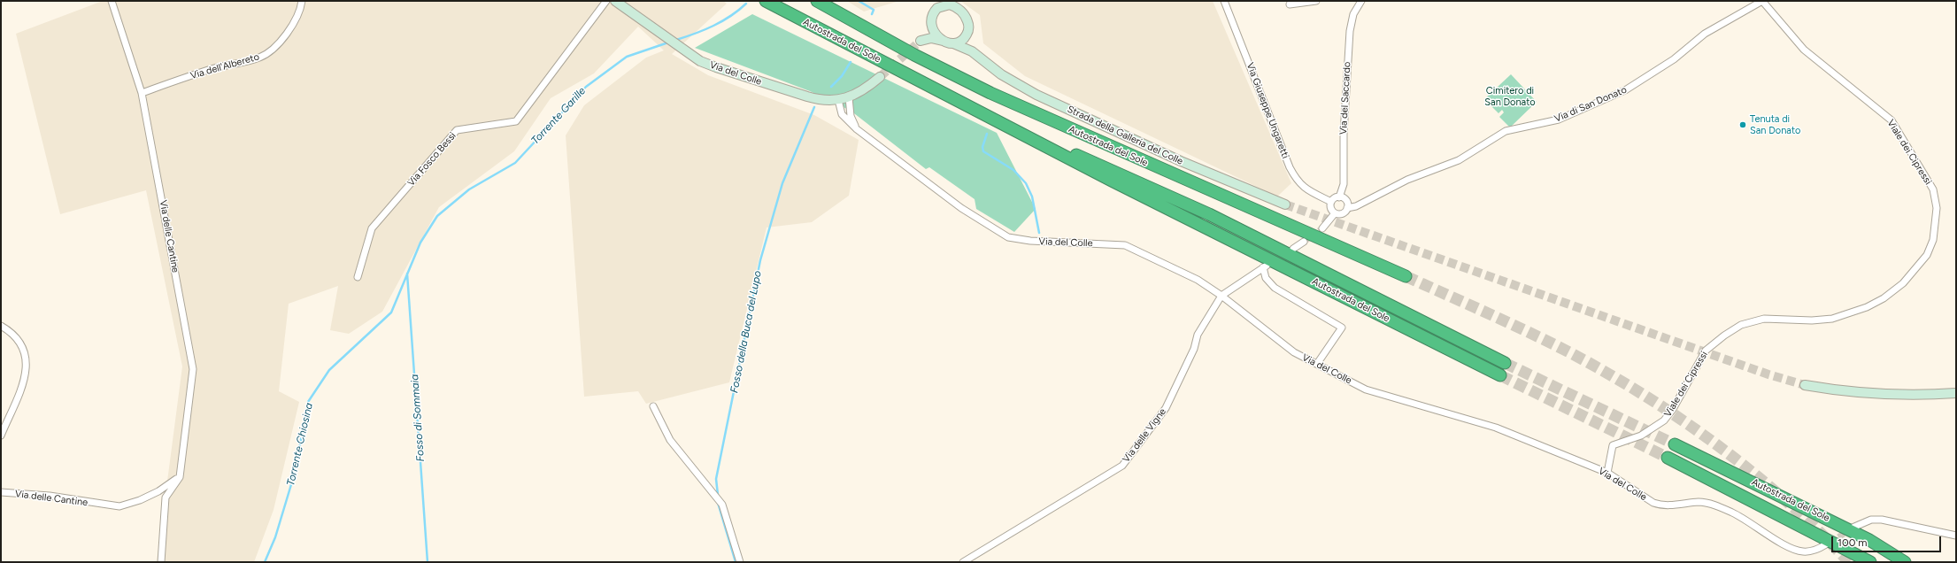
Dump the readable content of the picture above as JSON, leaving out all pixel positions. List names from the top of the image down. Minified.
{"streets":{"highway":["Autostrada del Sole"],"main road":["Via del Colle","Strada della Galleria del Colle"],"street":["Via dell'Albereto","Via del Saccardo","Via di San Donato","Via Giuseppe Ungaretti","Viale dei Cipressi","Via Fosco Bessi","Via delle Cantine","Via delle Vigne"]},"crossings":[["Via dell'Albereto","Via delle Cantine"],["Via del Colle","Viale dei Cipressi"],["Via del Colle","Via delle Vigne"],["Via del Saccardo","Via di San Donato"],["Via del Saccardo","Via Giuseppe Ungaretti"],["Via di San Donato","Via Giuseppe Ungaretti"],["Via di San Donato","Viale dei Cipressi"]],"water":["Torrente Garille","Fosso della Buca del Lupo","Fosso di Sommaia","Torrente Chiosina"],"parks":["Cimitero di San Donato"],"places":["Tenuta di San Donato"],"scale_bar":"100 m"}
